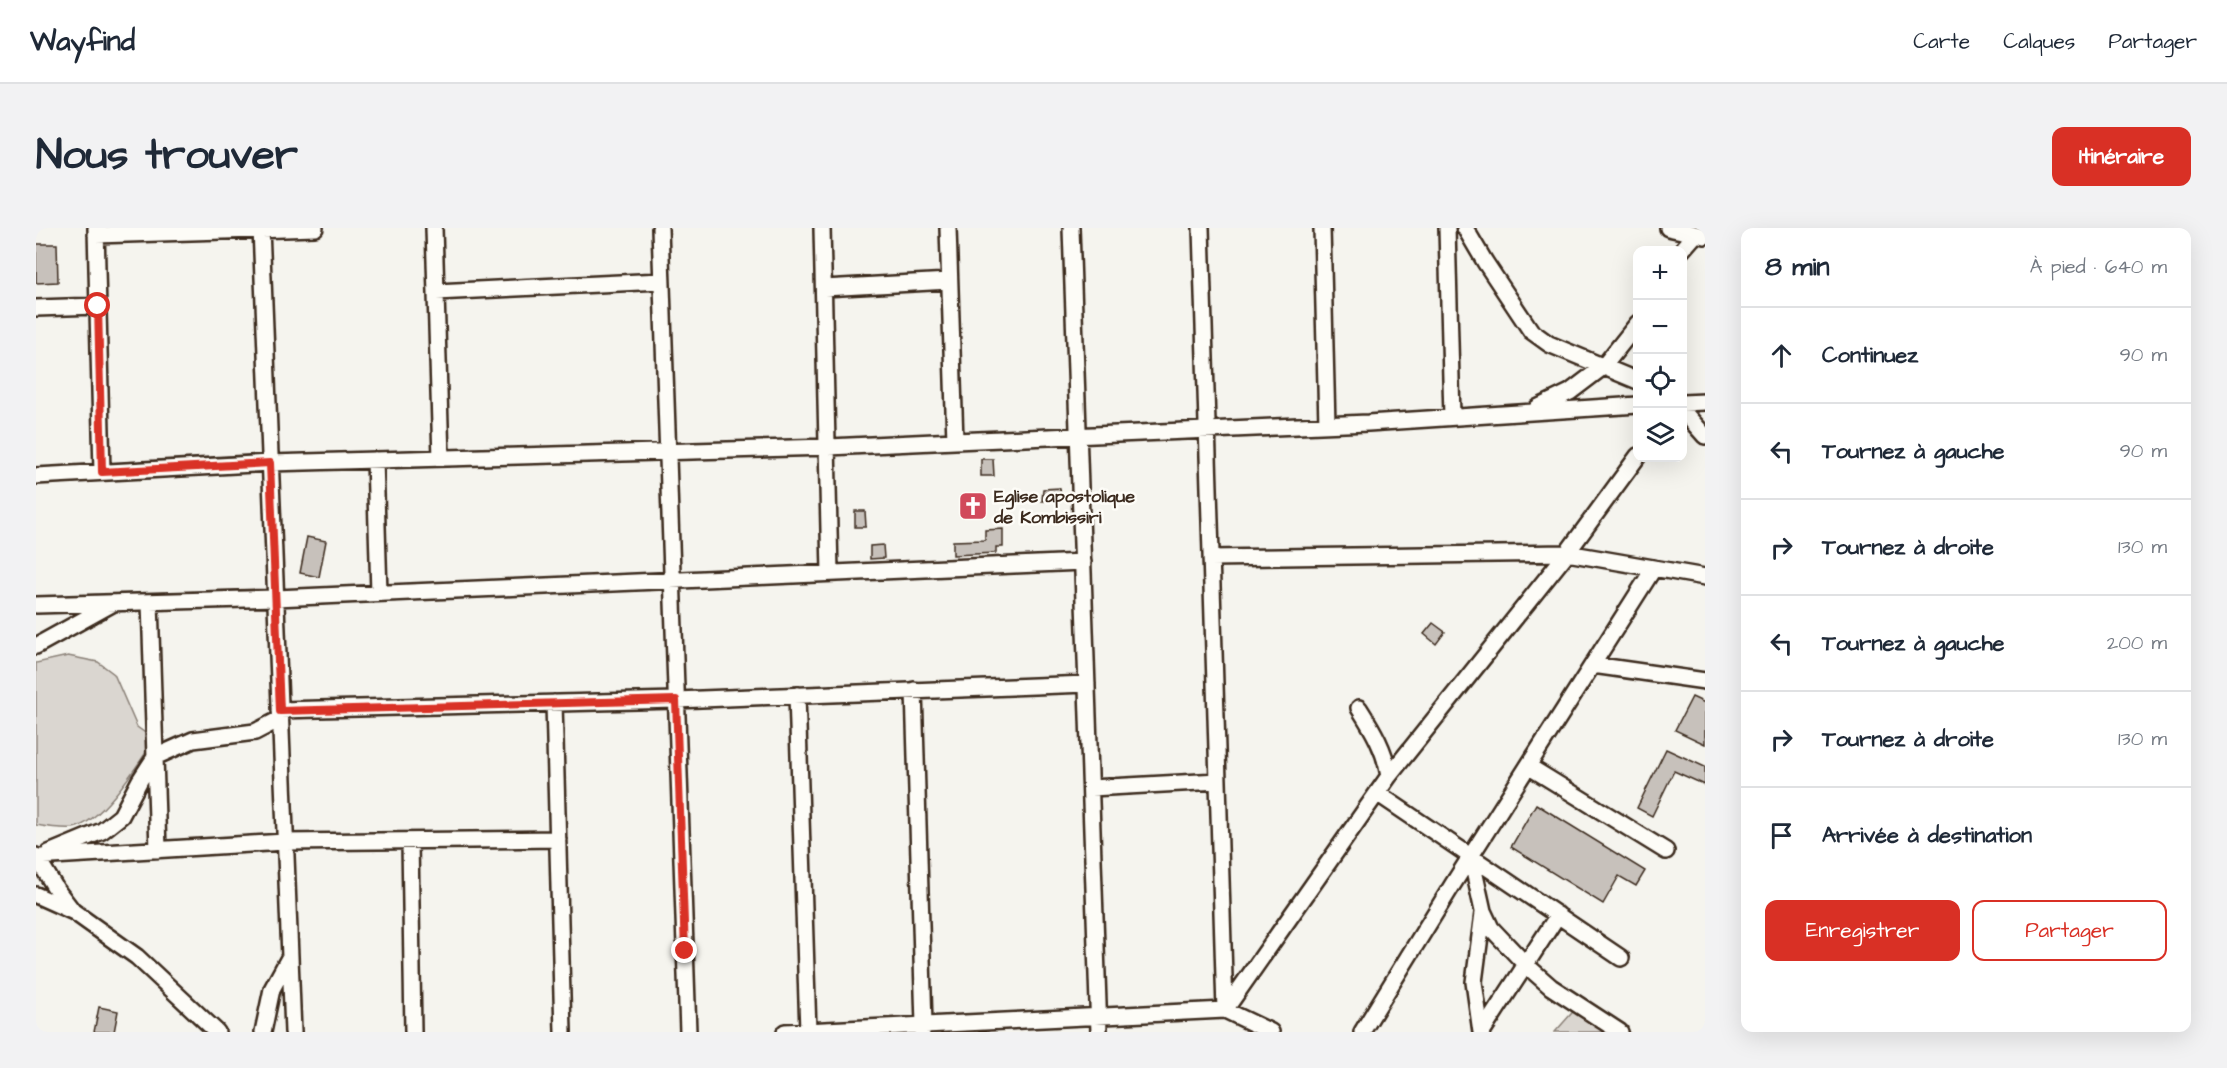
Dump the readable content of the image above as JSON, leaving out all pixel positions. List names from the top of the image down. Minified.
{"places":{"church":["Eglise apostolique de Kombissiri"]},"page":{"header":"Wayfind","nav":["Carte","Calques","Partager"],"title":"Nous trouver","buttons":["Itinéraire",["Enregistrer","Partager"]],"heading":["8 min","À pied · 640 m"],"map_buttons":["+","−"],"list":[["Continuez","90 m"],["Tournez à gauche","90 m"],["Tournez à droite","130 m"],["Tournez à gauche","200 m"],["Tournez à droite","130 m"],"Arrivée à destination"]}}
